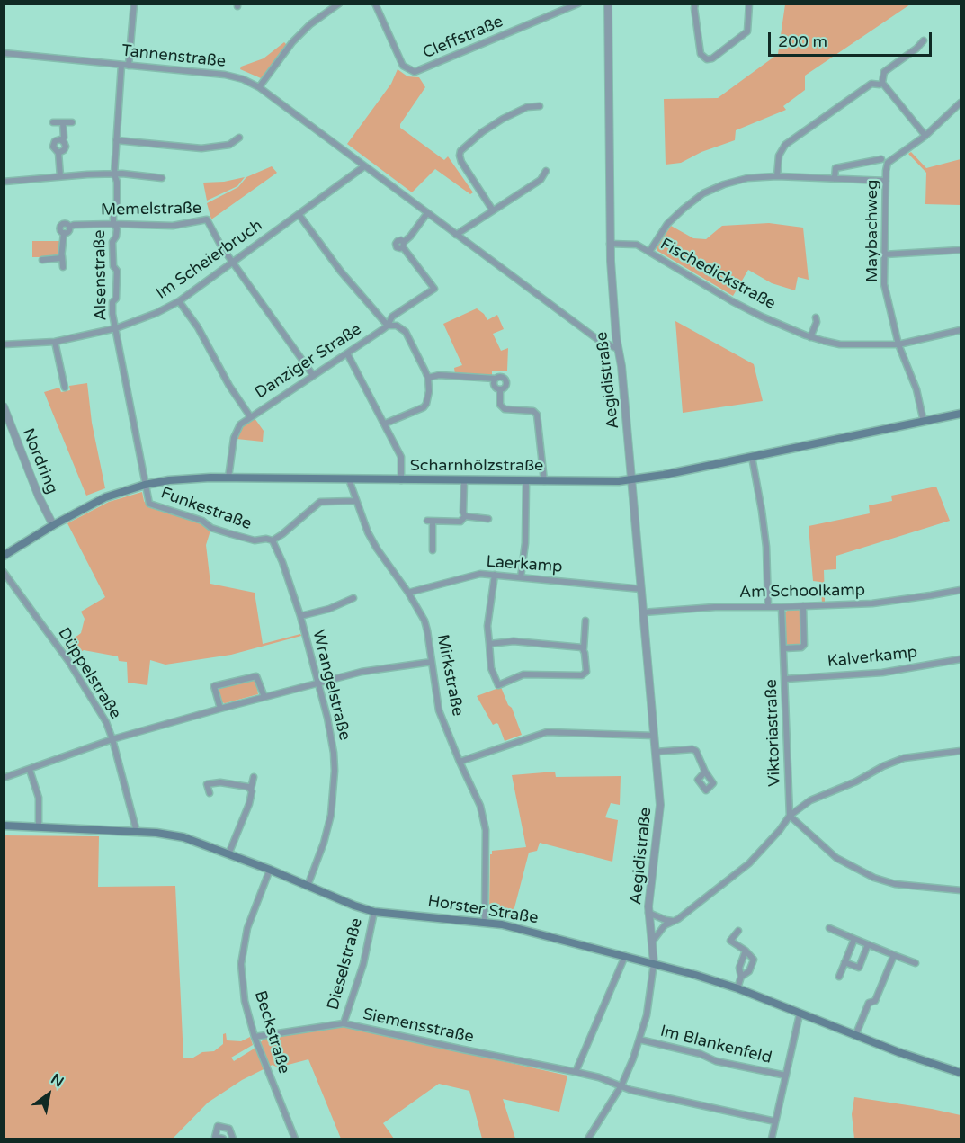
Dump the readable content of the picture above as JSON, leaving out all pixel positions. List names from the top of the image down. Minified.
{"streets":{"main road":["Scharnhölzstraße","Horster Straße"],"street":["Cleffstraße","Tannenstraße","Memelstraße","Maybachweg","Im Scheierbruch","Fischedickstraße","Alsenstraße","Danziger Straße","Aegidistraße","Nordring","Funkestraße","Laerkamp","Am Schoolkamp","Kalverkamp","Düppelstraße","Mirkstraße","Wrangelstraße","Viktoriastraße","Dieselstraße","Siemensstraße","Beckstraße","Im Blankenfeld"]},"crossings":[["Tannenstraße","Im Scheierbruch"],["Tannenstraße","Alsenstraße"],["Tannenstraße","Danziger Straße"],["Tannenstraße","Aegidistraße"],["Memelstraße","Im Scheierbruch"],["Memelstraße","Alsenstraße"],["Memelstraße","Danziger Straße"],["Maybachweg","Fischedickstraße"],["Maybachweg","Scharnhölzstraße"],["Im Scheierbruch","Alsenstraße"],["Fischedickstraße","Aegidistraße"],["Alsenstraße","Scharnhölzstraße"],["Alsenstraße","Funkestraße"],["Danziger Straße","Scharnhölzstraße"],["Aegidistraße","Scharnhölzstraße"],["Aegidistraße","Laerkamp"],["Aegidistraße","Am Schoolkamp"],["Aegidistraße","Horster Straße"],["Nordring","Scharnhölzstraße"],["Scharnhölzstraße","Funkestraße"],["Scharnhölzstraße","Mirkstraße"],["Funkestraße","Wrangelstraße"],["Laerkamp","Mirkstraße"],["Am Schoolkamp","Viktoriastraße"],["Kalverkamp","Viktoriastraße"],["Düppelstraße","Horster Straße"],["Mirkstraße","Horster Straße"],["Wrangelstraße","Horster Straße"],["Horster Straße","Dieselstraße"],["Horster Straße","Beckstraße"],["Horster Straße","Im Blankenfeld"],["Dieselstraße","Siemensstraße"],["Siemensstraße","Beckstraße"],["Siemensstraße","Im Blankenfeld"]],"scale_bar":"200 m","north":"top right"}
